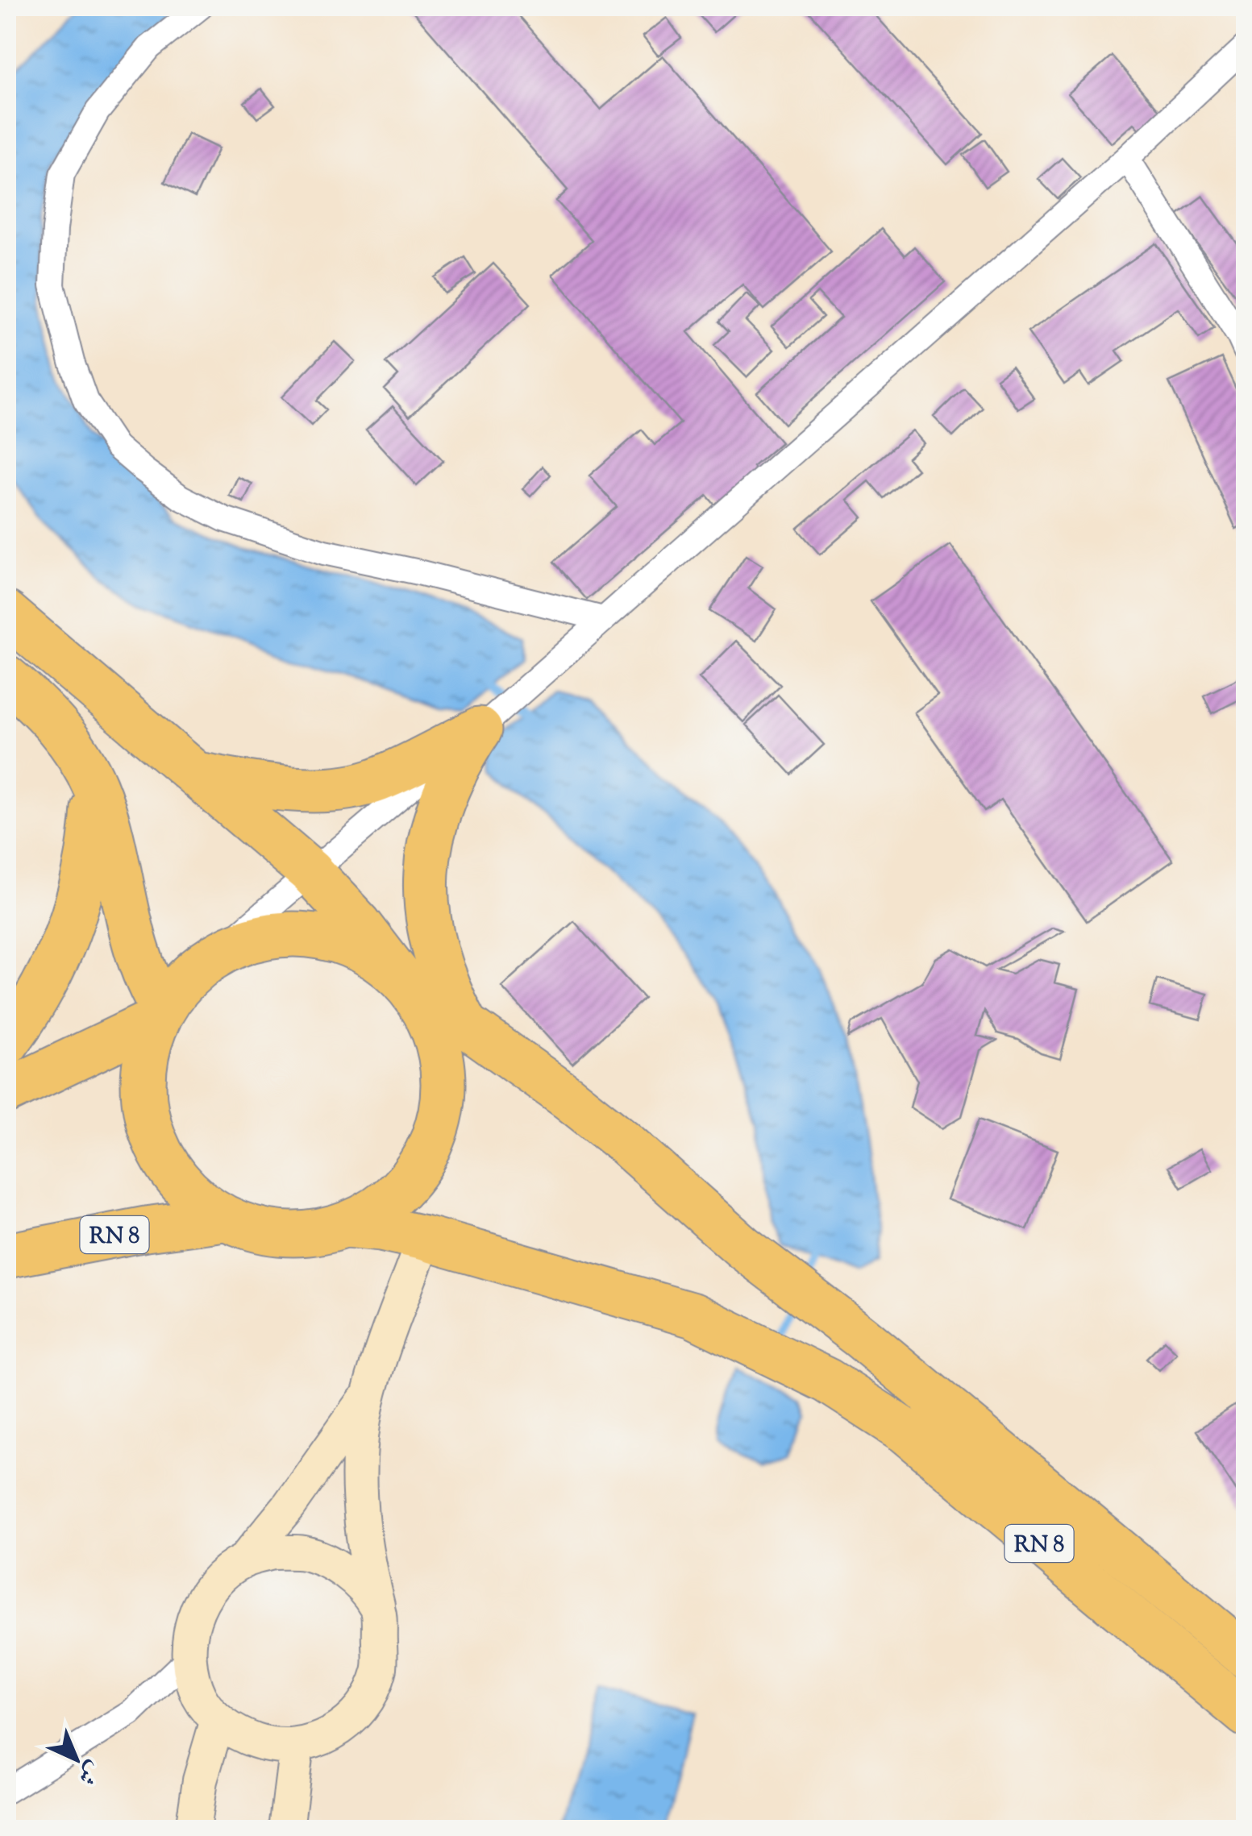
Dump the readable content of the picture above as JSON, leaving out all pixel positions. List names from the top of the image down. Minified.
{"streets":{"highway":["RN 8"]},"north":"bottom right"}
